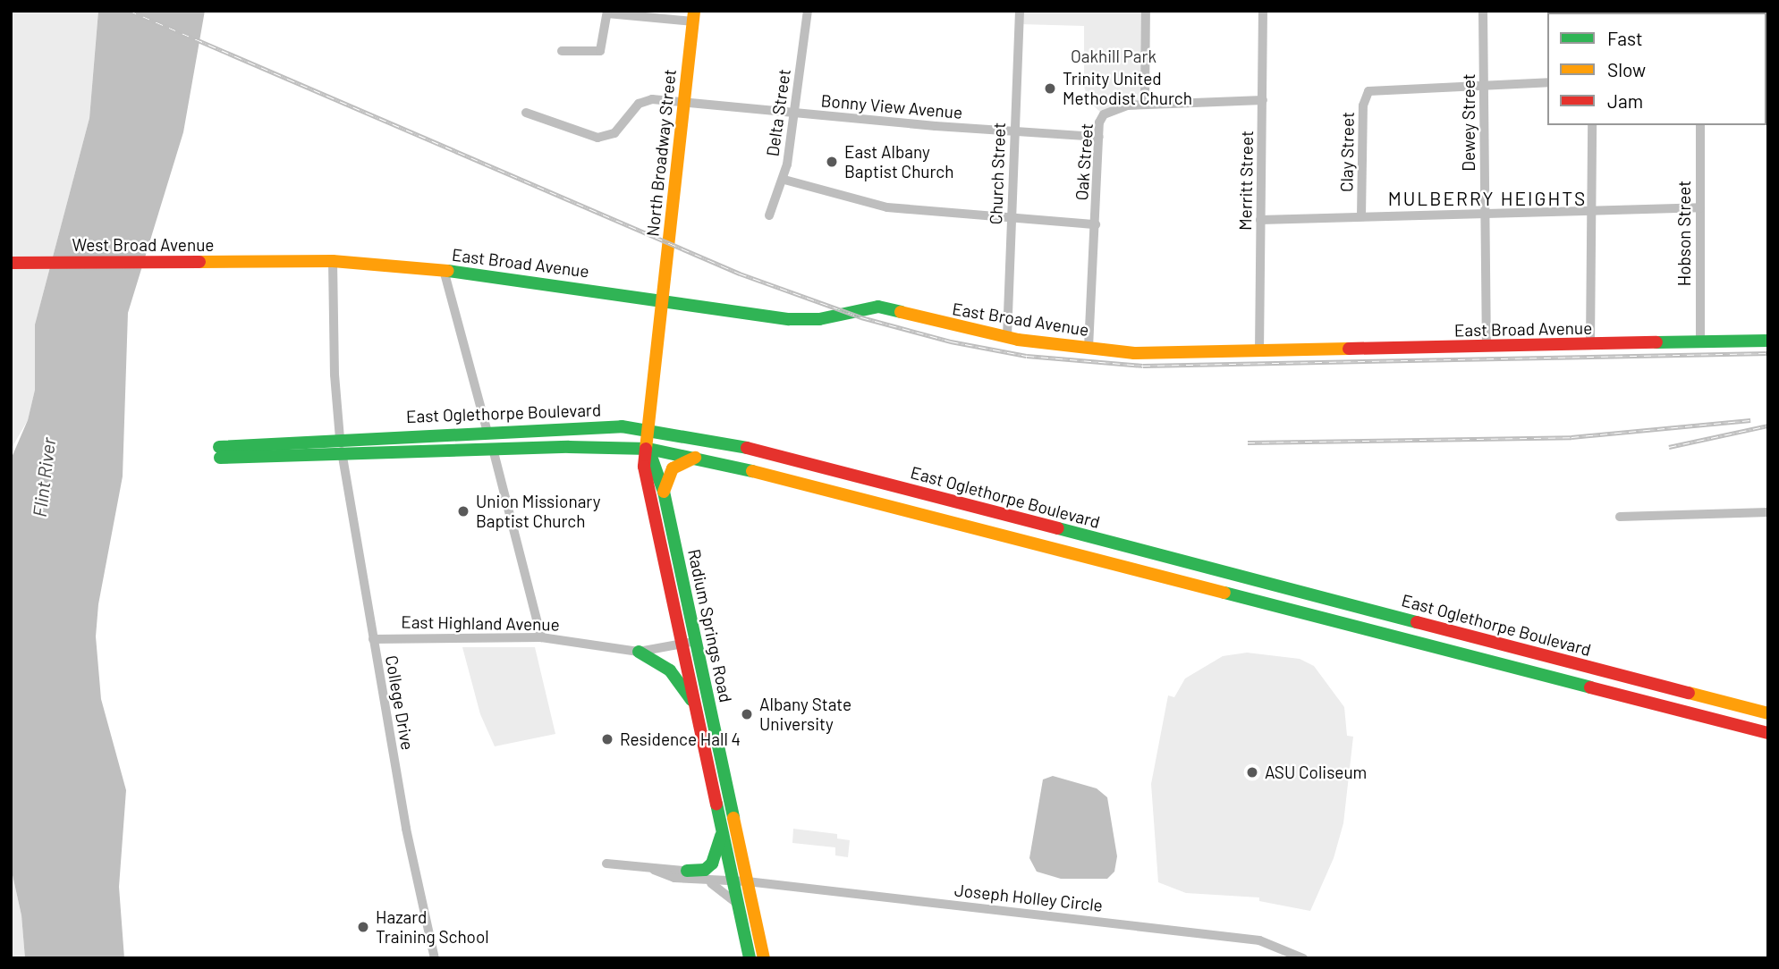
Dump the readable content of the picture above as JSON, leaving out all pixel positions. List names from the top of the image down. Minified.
{"streets":{"main road":["North Broadway Street","West Broad Avenue","East Broad Avenue","East Oglethorpe Boulevard","Radium Springs Road"],"street":["Bonny View Avenue","Delta Street","Dewey Street","Clay Street","Oak Street","Church Street","Merritt Street","Hobson Street","East Highland Avenue","College Drive","Joseph Holley Circle"]},"crossings":[["Bonny View Avenue","Delta Street"],["Bonny View Avenue","North Broadway Street"],["Bonny View Avenue","Oak Street"],["Bonny View Avenue","Church Street"],["Dewey Street","Clay Street"],["Dewey Street","East Broad Avenue"],["North Broadway Street","East Broad Avenue"],["North Broadway Street","East Oglethorpe Boulevard"],["North Broadway Street","Radium Springs Road"],["Oak Street","East Broad Avenue"],["Church Street","East Broad Avenue"],["Merritt Street","East Broad Avenue"],["Hobson Street","East Broad Avenue"],["West Broad Avenue","East Broad Avenue"],["East Broad Avenue","College Drive"],["East Oglethorpe Boulevard","Radium Springs Road"],["East Oglethorpe Boulevard","College Drive"],["East Highland Avenue","Radium Springs Road"],["East Highland Avenue","College Drive"],["Radium Springs Road","Joseph Holley Circle"]],"districts":["MULBERRY HEIGHTS"],"water":["Flint River"],"parks":["Oakhill Park"],"places":["Trinity United Methodist Church","East Albany Baptist Church","Union Missionary Baptist Church","Albany State University","Residence Hall 4","ASU Coliseum","Hazard Training School"],"legend":["Fast","Slow","Jam"]}
